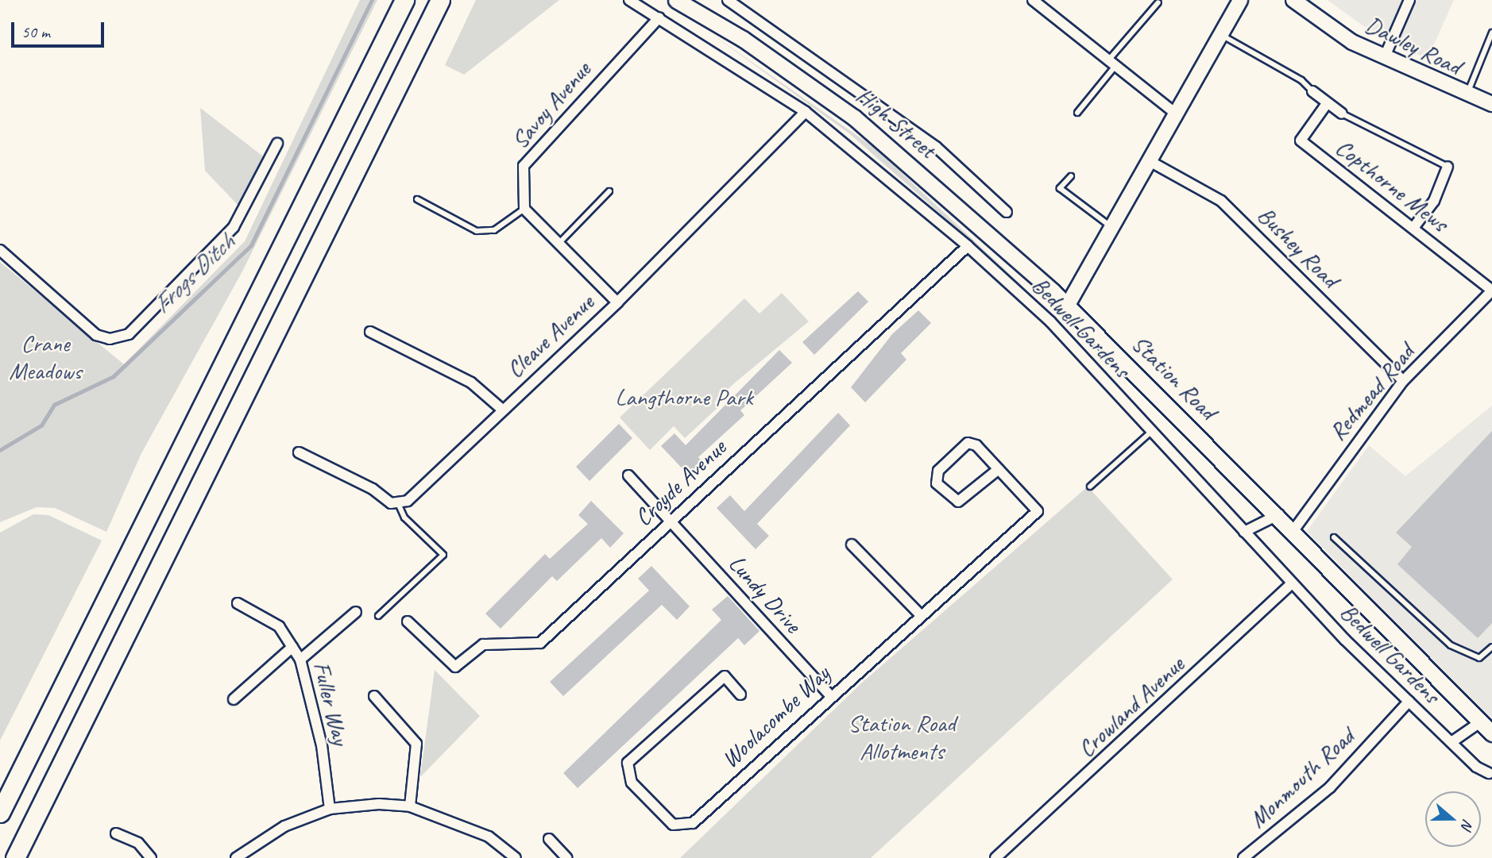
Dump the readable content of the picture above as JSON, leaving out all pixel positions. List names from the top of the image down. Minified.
{"streets":{"main road":["High Street","Station Road"],"street":["Dawley Road","Savoy Avenue","Copthorne Mews","Bushey Road","Bedwell Gardens","Cleave Avenue","Redmead Road","Croyde Avenue","Lundy Drive","Fuller Way","Crowland Avenue","Woolacombe Way","Monmouth Road"]},"crossings":[["Savoy Avenue","Bedwell Gardens"],["High Street","Station Road"],["Copthorne Mews","Redmead Road"],["Bushey Road","Redmead Road"],["Bedwell Gardens","Cleave Avenue"],["Bedwell Gardens","Croyde Avenue"],["Bedwell Gardens","Crowland Avenue"],["Bedwell Gardens","Monmouth Road"],["Station Road","Redmead Road"],["Croyde Avenue","Lundy Drive"],["Lundy Drive","Woolacombe Way"]],"water":["Frogs Ditch"],"parks":["Crane Meadows","Langthorne Park","Station Road Allotments"],"scale_bar":"50 m","north":"right"}
